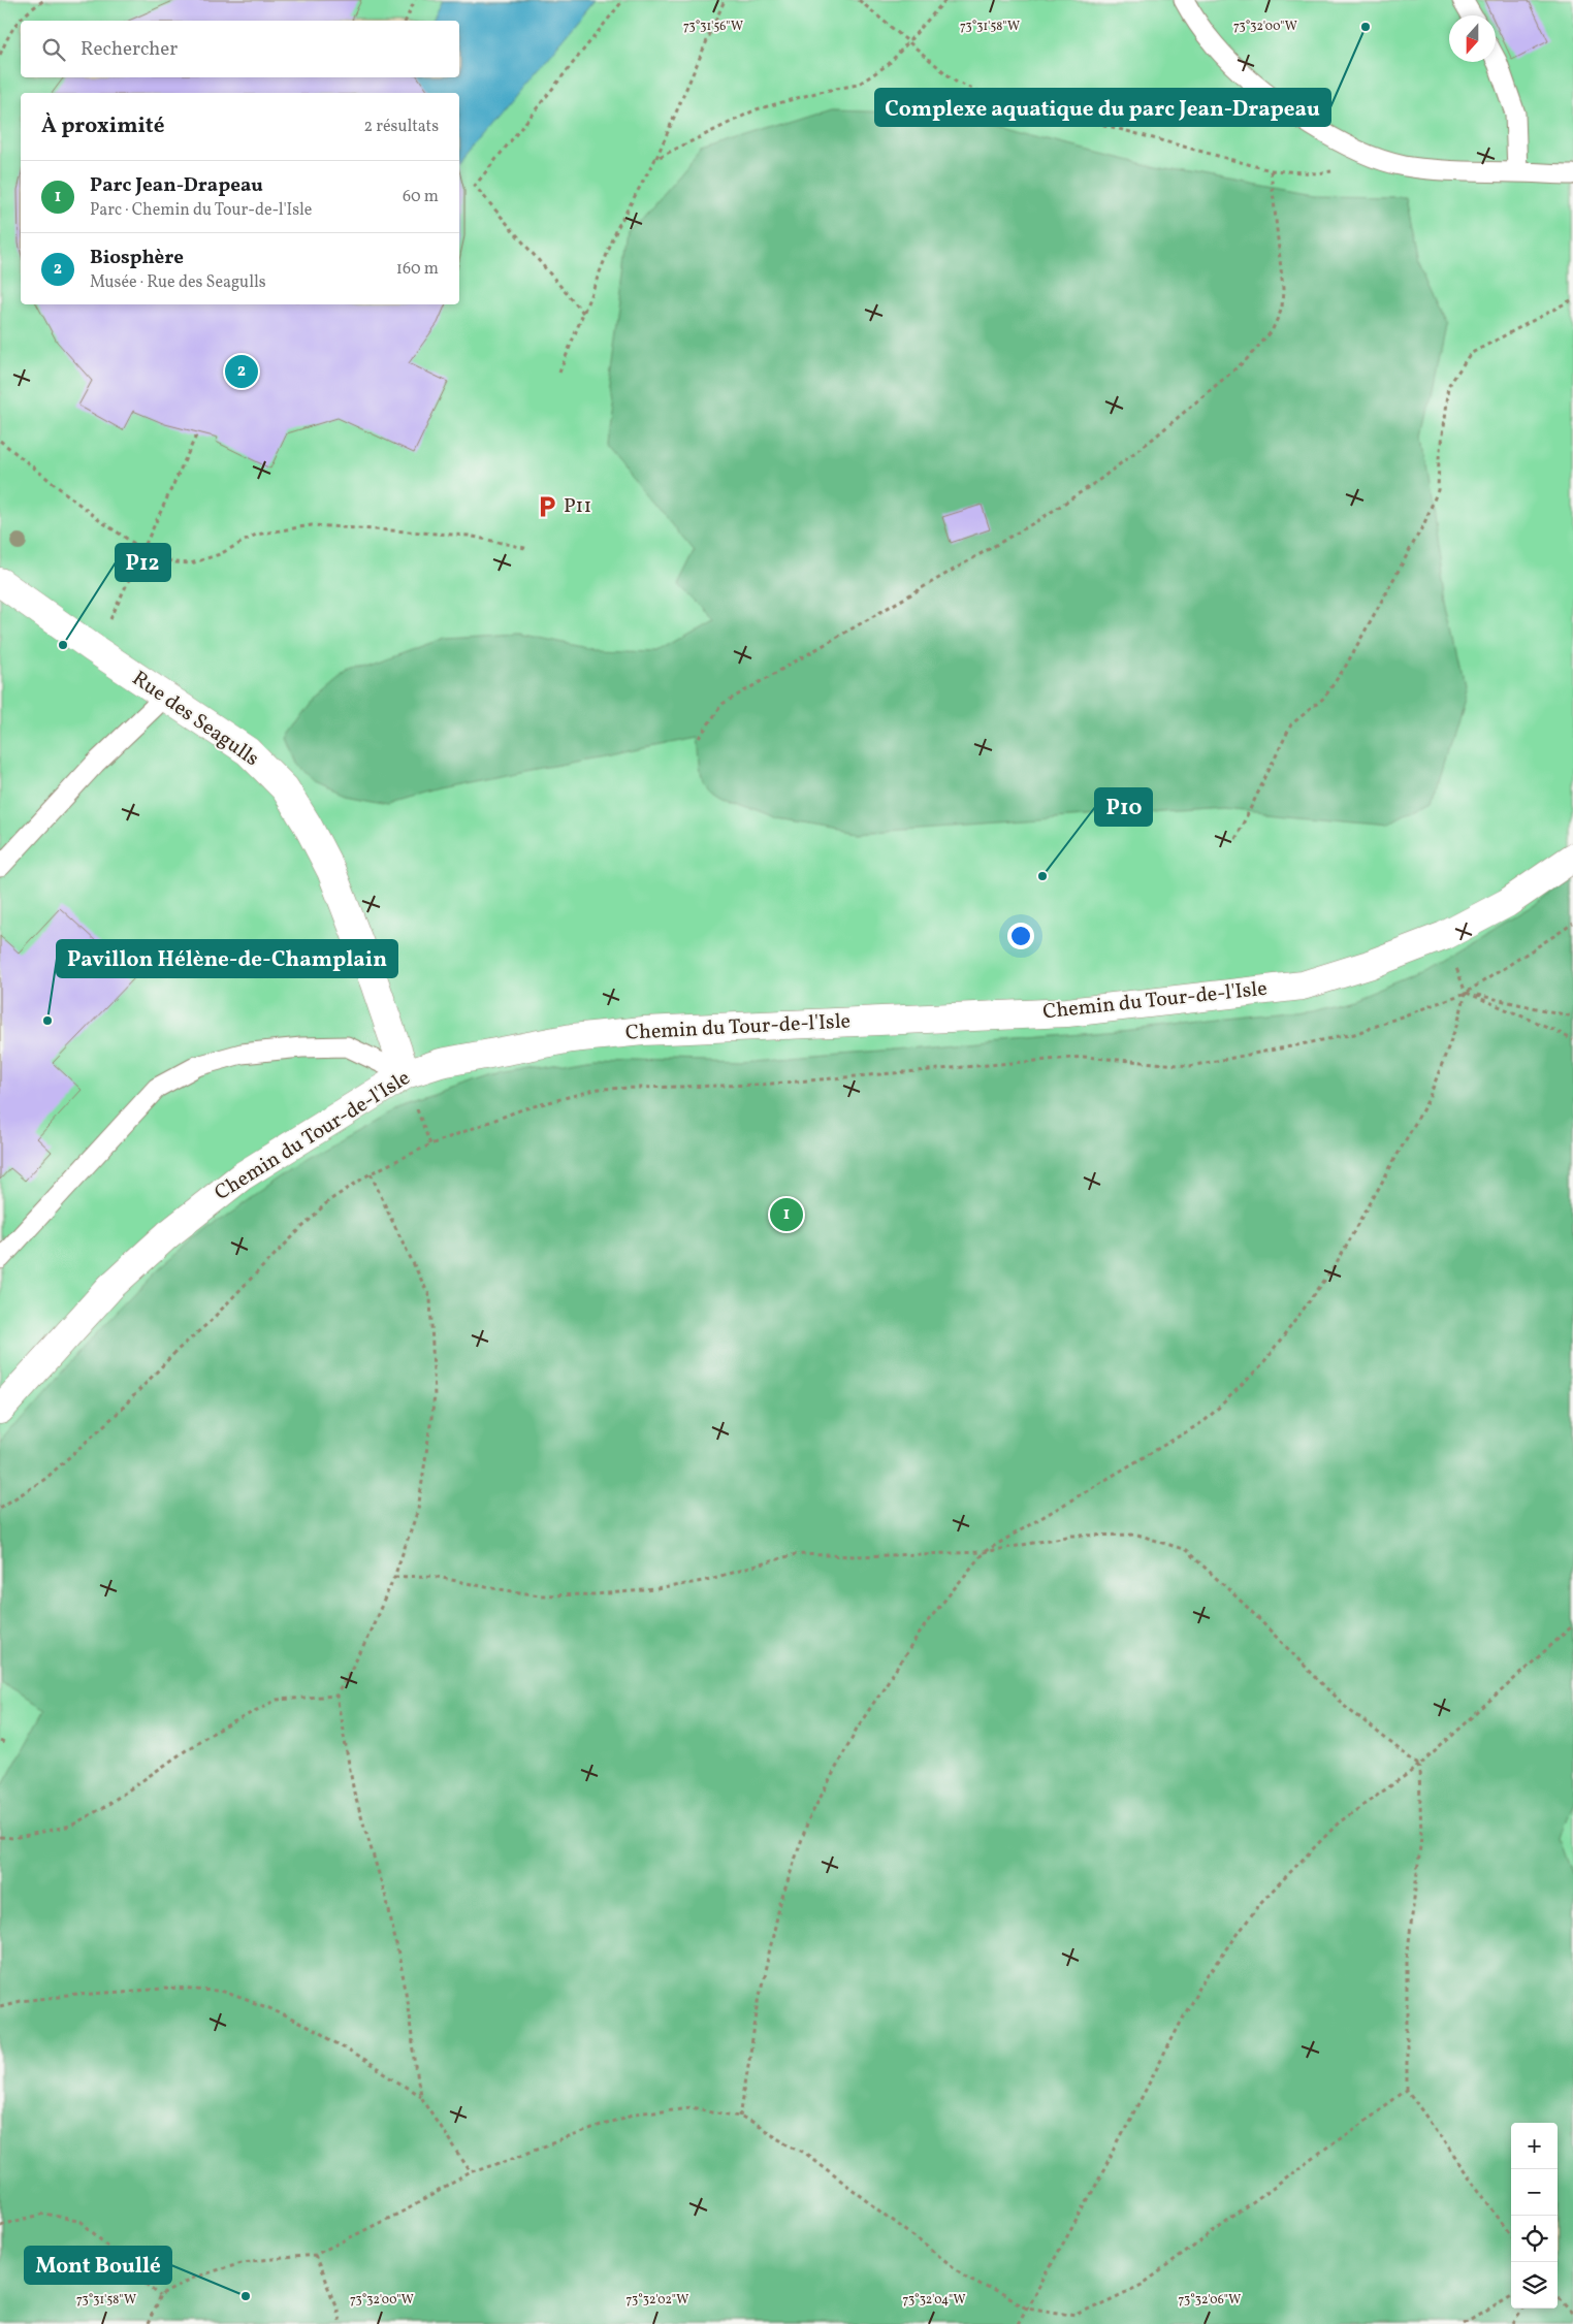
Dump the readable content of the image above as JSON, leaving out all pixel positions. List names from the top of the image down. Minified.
{"streets":{"street":["Rue des Seagulls","Chemin du Tour-de-l'Isle"]},"crossings":[["Rue des Seagulls","Chemin du Tour-de-l'Isle"]],"places":{"other":["Complexe aquatique du parc Jean-Drapeau","P12","P10","Pavillon Hélène-de-Champlain","Mont Boullé"],"parking":["P11"]},"north":"bottom","page":{"search":"Rechercher","heading":["À proximité","2 résultats"],"list":[{"mark":"1","name":"Parc Jean-Drapeau","note":"Parc · Chemin du Tour-de-l'Isle","value":"60 m"},{"mark":"2","name":"Biosphère","note":"Musée · Rue des Seagulls","value":"160 m"}],"pins":["2","1"],"map_buttons":["+","−"]},"coordinates":["73°31'56\"W","73°31'58\"W","73°32'00\"W","73°32'02\"W","73°32'04\"W","73°32'06\"W"]}
